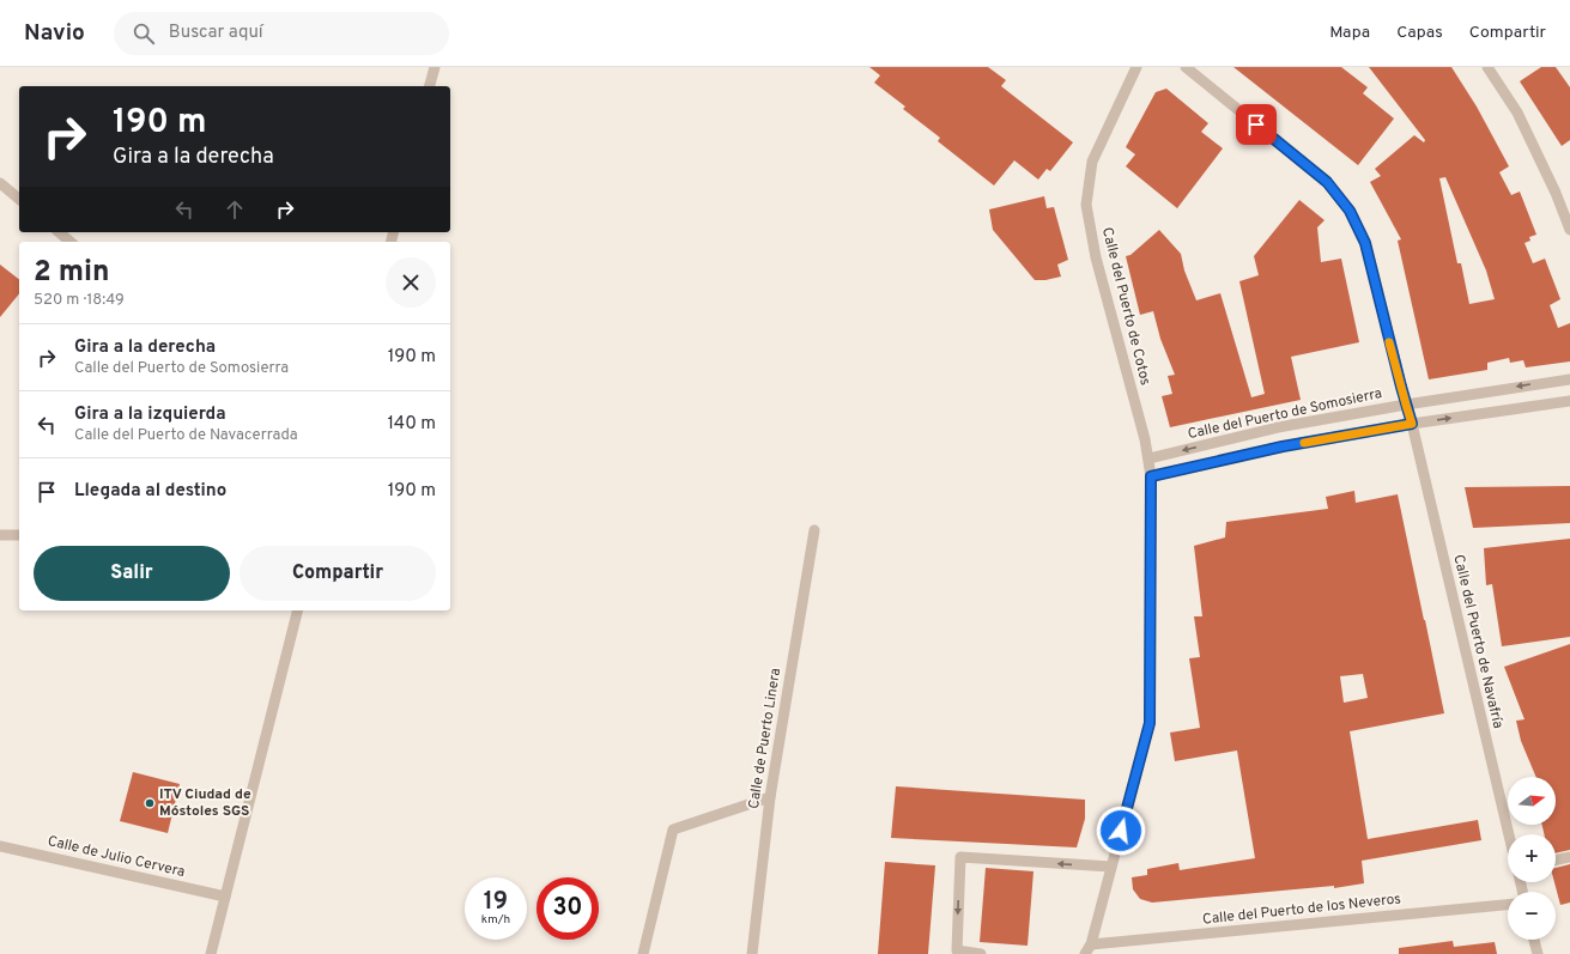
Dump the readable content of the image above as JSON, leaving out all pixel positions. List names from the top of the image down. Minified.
{"streets":{"street":["Calle del Puerto de Cotos","Calle del Puerto de Somosierra","Calle del Puerto de Navafría","Calle de Puerto Linera","Calle de Julio Cervera","Calle del Puerto de los Neveros"]},"crossings":[["Calle del Puerto de Cotos","Calle del Puerto de Somosierra"],["Calle del Puerto de Somosierra","Calle del Puerto de Navafría"]],"places":["ITV Ciudad de Móstoles SGS"],"north":"right","page":{"header":"Navio","search":"Buscar aquí","nav":["Mapa","Capas","Compartir"],"turn":["190 m","Gira a la derecha"],"heading":["2 min","520 m · 18:49"],"list":[{"name":"Gira a la derecha","note":"Calle del Puerto de Somosierra","value":"190 m"},{"name":"Gira a la izquierda","note":"Calle del Puerto de Navacerrada","value":"140 m"},{"name":"Llegada al destino","value":"190 m"}],"buttons":["Salir","Compartir"],"map_buttons":["+","−"],"speed":"19 km/h","limit":"30"}}
